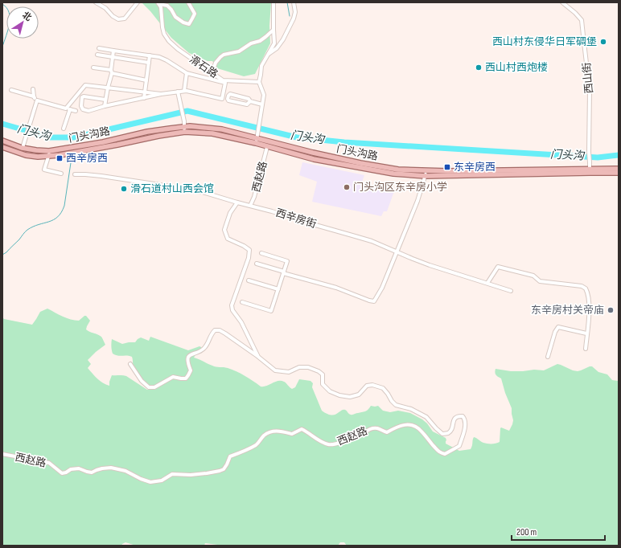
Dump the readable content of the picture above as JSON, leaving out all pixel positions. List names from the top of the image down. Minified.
{"streets":{"main road":["门头沟路"],"street":["滑石路","西山街","西赵路","西辛房街"]},"crossings":[["西山街","门头沟路"],["门头沟路","西赵路"],["西赵路","西辛房街"]],"water":["门头沟"],"places":{"other":["西山村东侵华日军碉堡","西山村西炮楼","门头沟区东辛房小学","滑石道村山西会馆","东辛房村关帝庙"],"transit":["西辛房西","东辛房西"]},"scale_bar":"200 m","north":"top right"}
